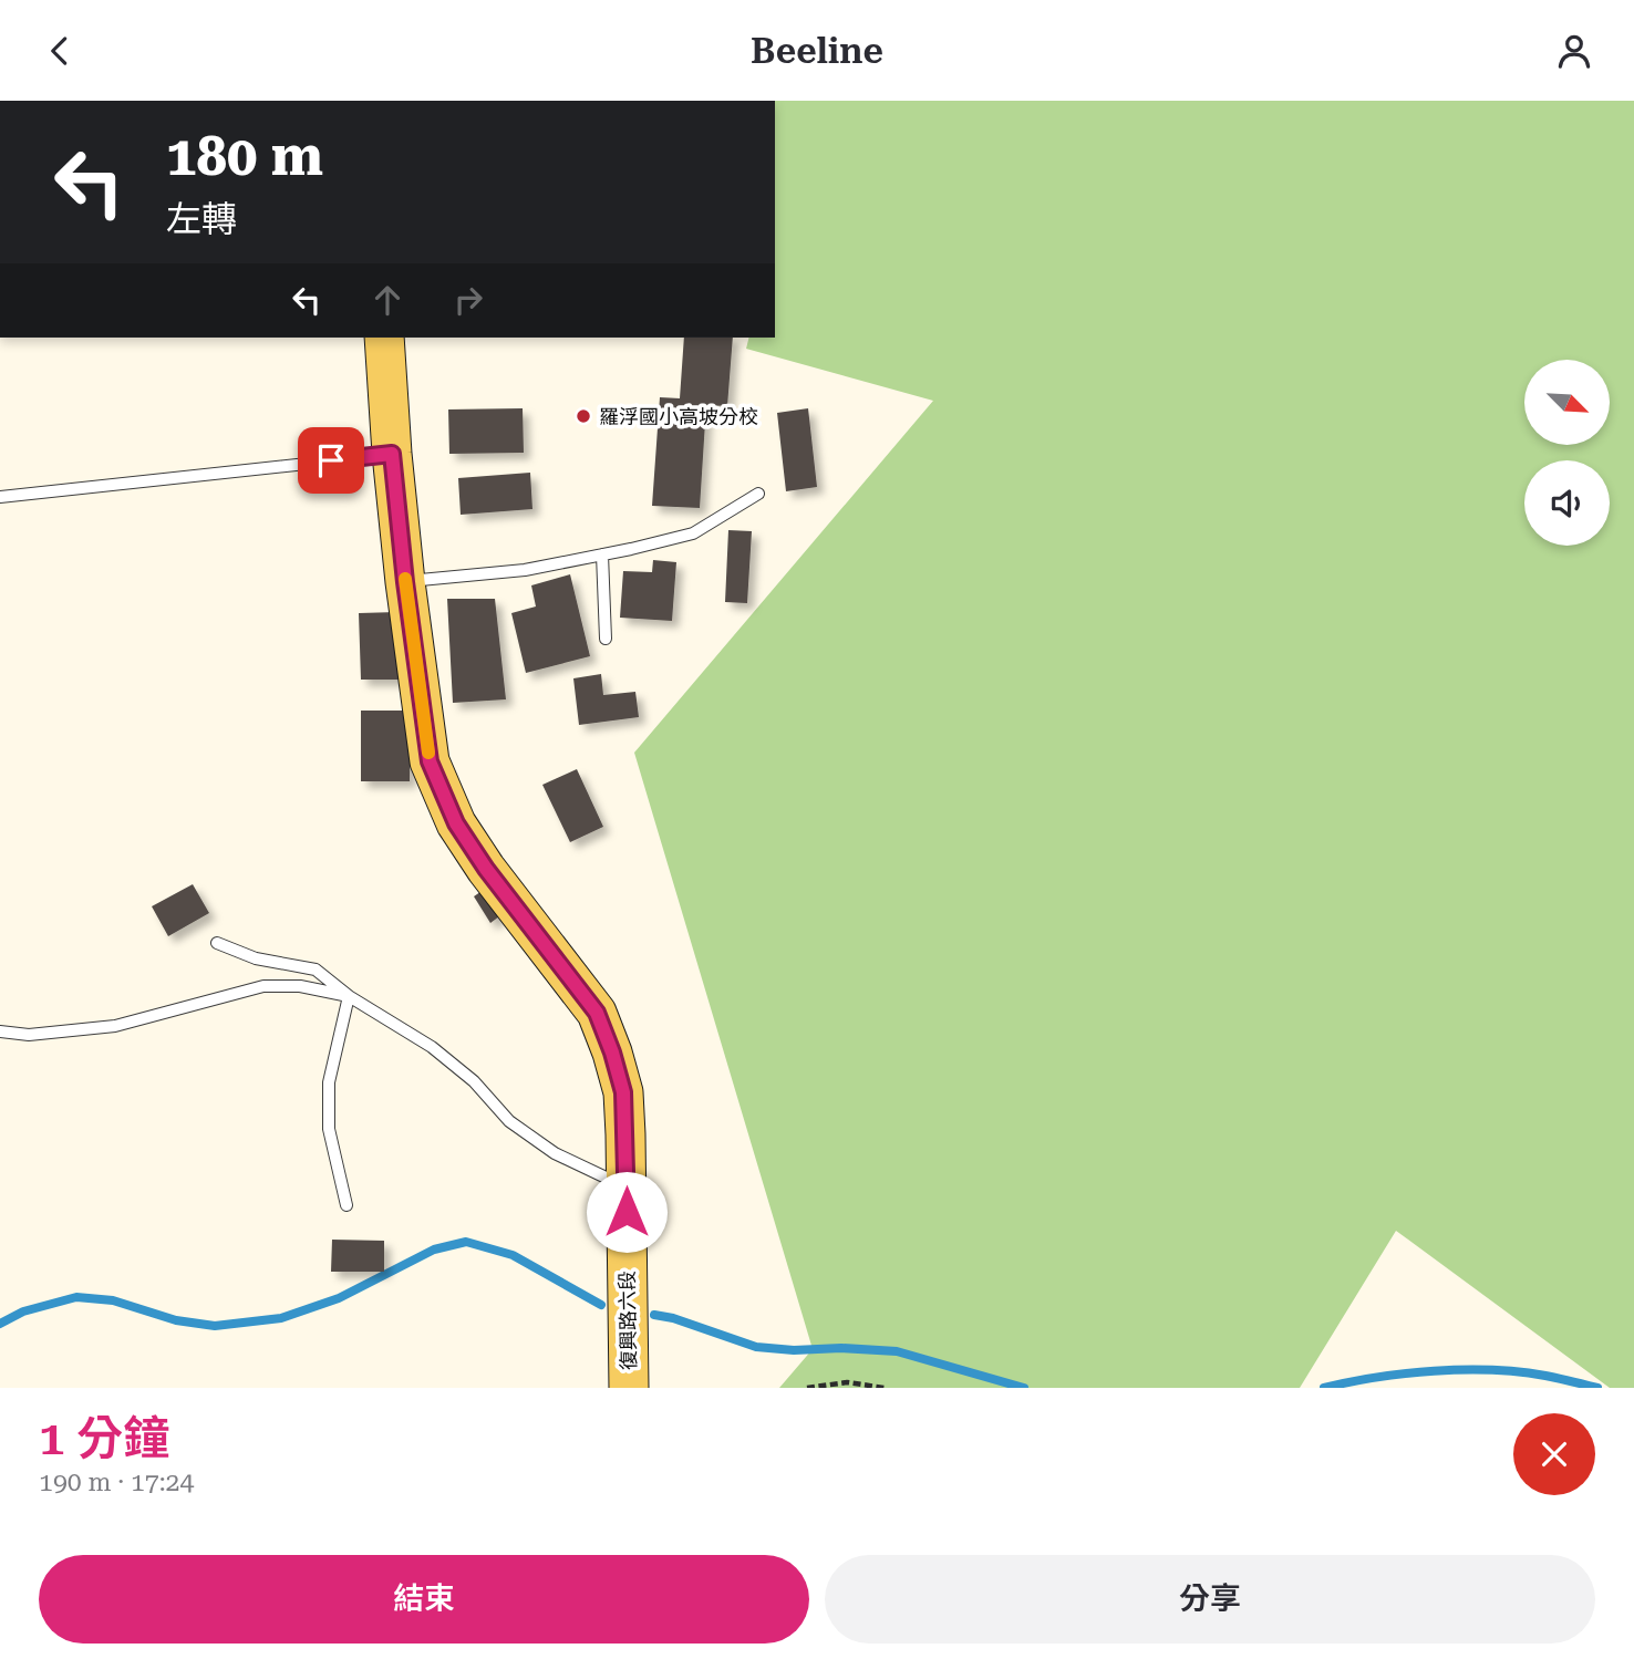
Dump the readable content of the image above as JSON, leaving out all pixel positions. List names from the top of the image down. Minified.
{"streets":{"main road":["復興路六段"]},"places":["羅浮國小高坡分校"],"north":"bottom right","page":{"header":"Beeline","turn":["180 m","左轉"],"heading":["1 分鐘","190 m · 17:24"],"buttons":["結束","分享"]}}
